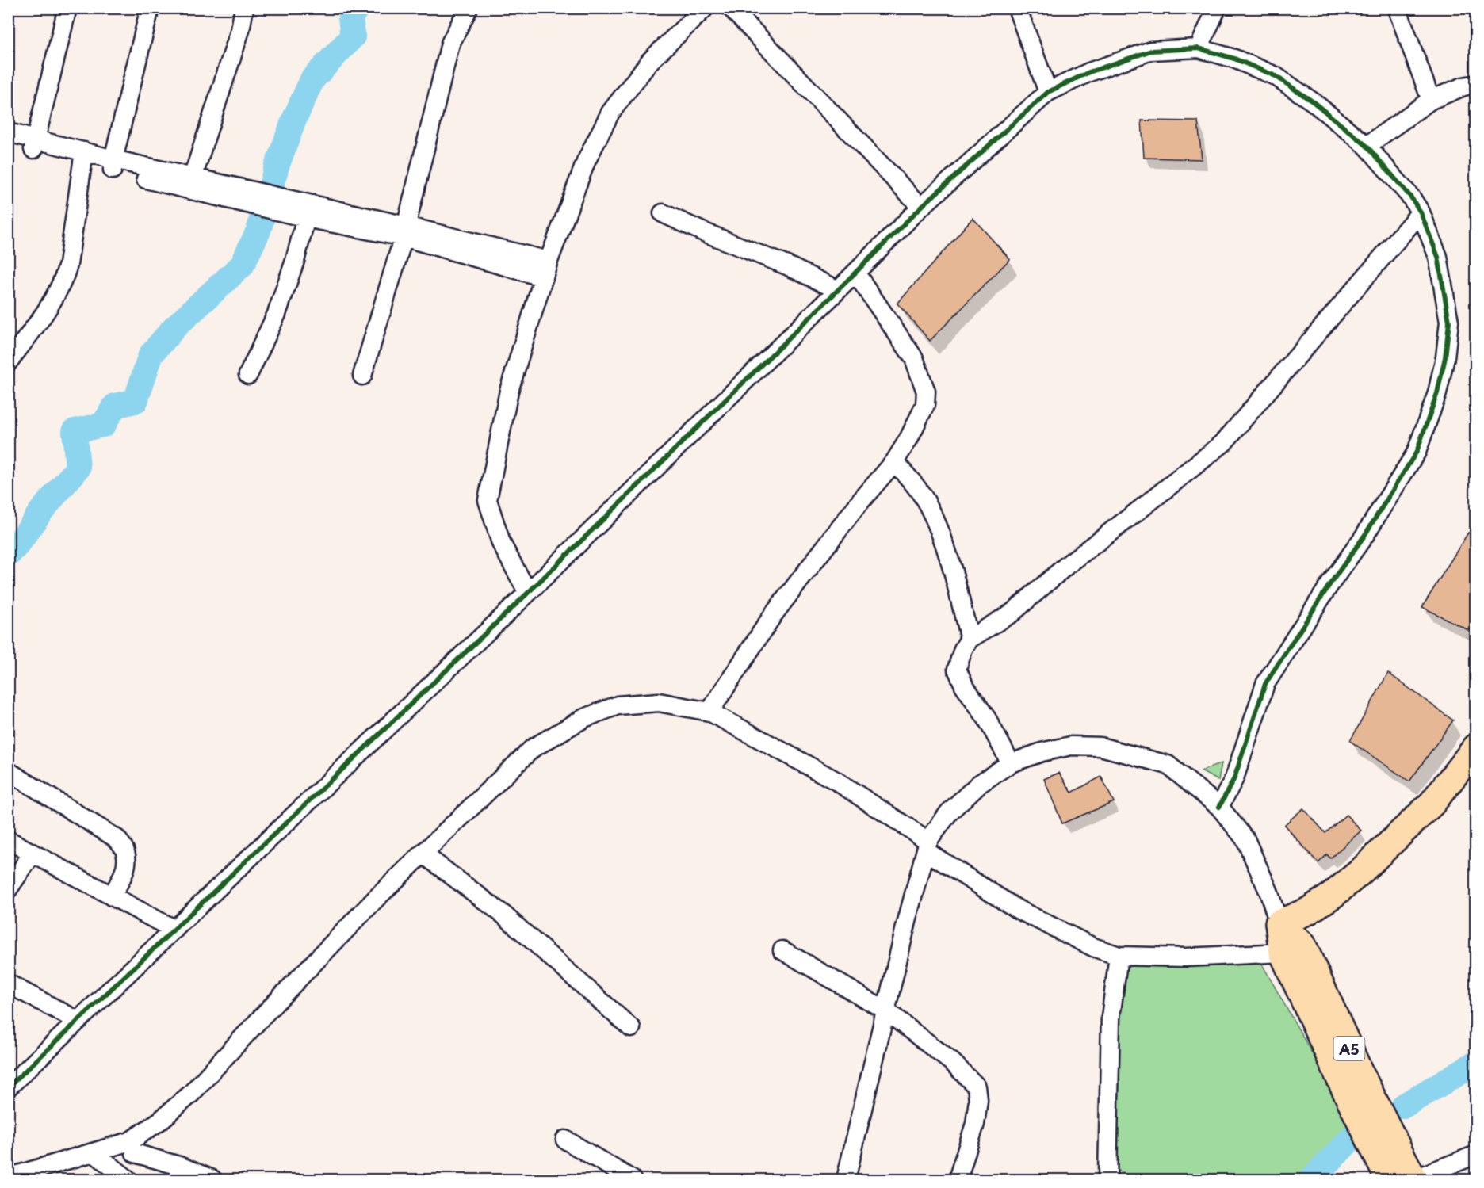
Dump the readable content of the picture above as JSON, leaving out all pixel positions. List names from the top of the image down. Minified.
{"streets":{"highway":["A5"]}}
